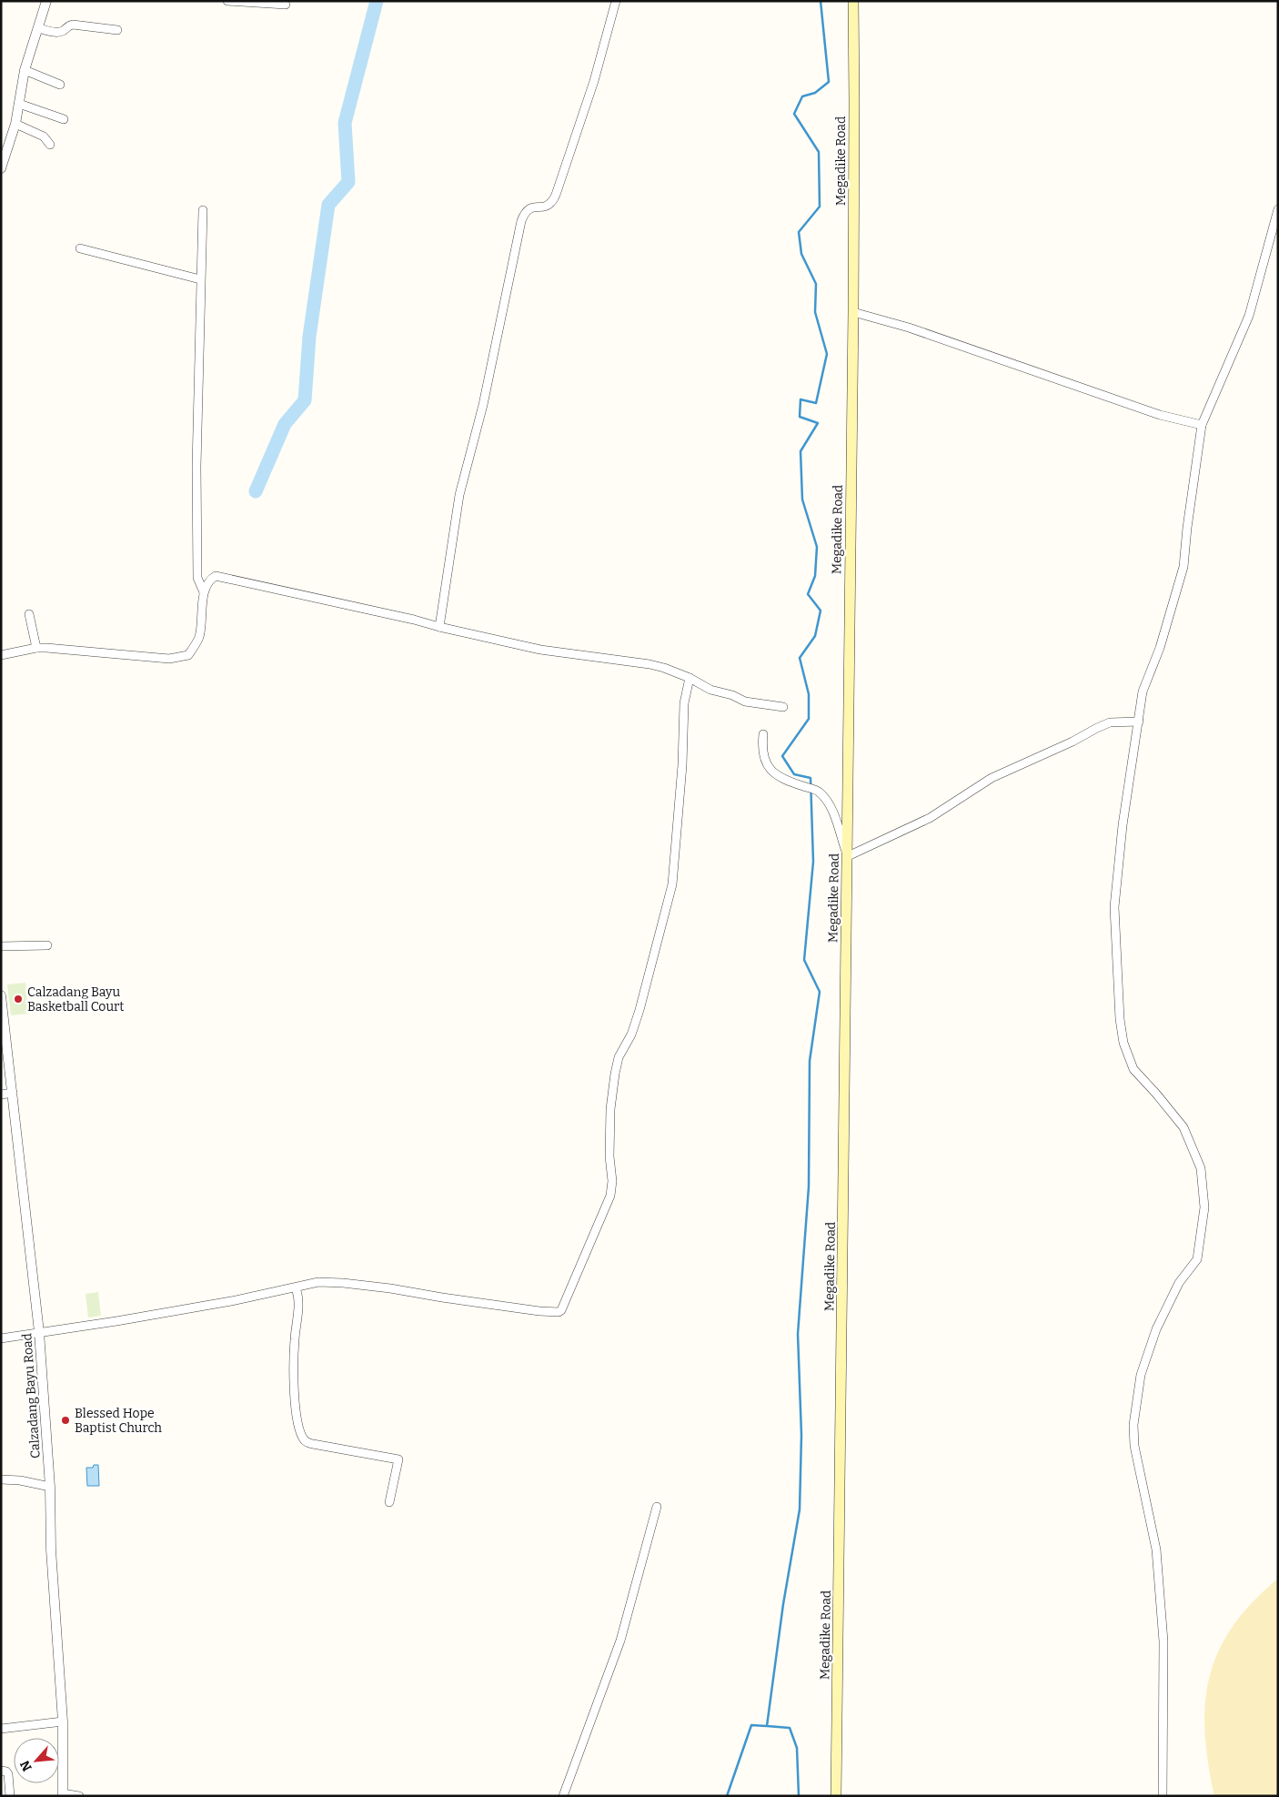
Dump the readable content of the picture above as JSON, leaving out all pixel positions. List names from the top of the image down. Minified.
{"streets":{"main road":["Megadike Road"],"street":["Calzadang Bayu Road"]},"places":["Calzadang Bayu Basketball Court","Blessed Hope Baptist Church"],"north":"bottom left"}
